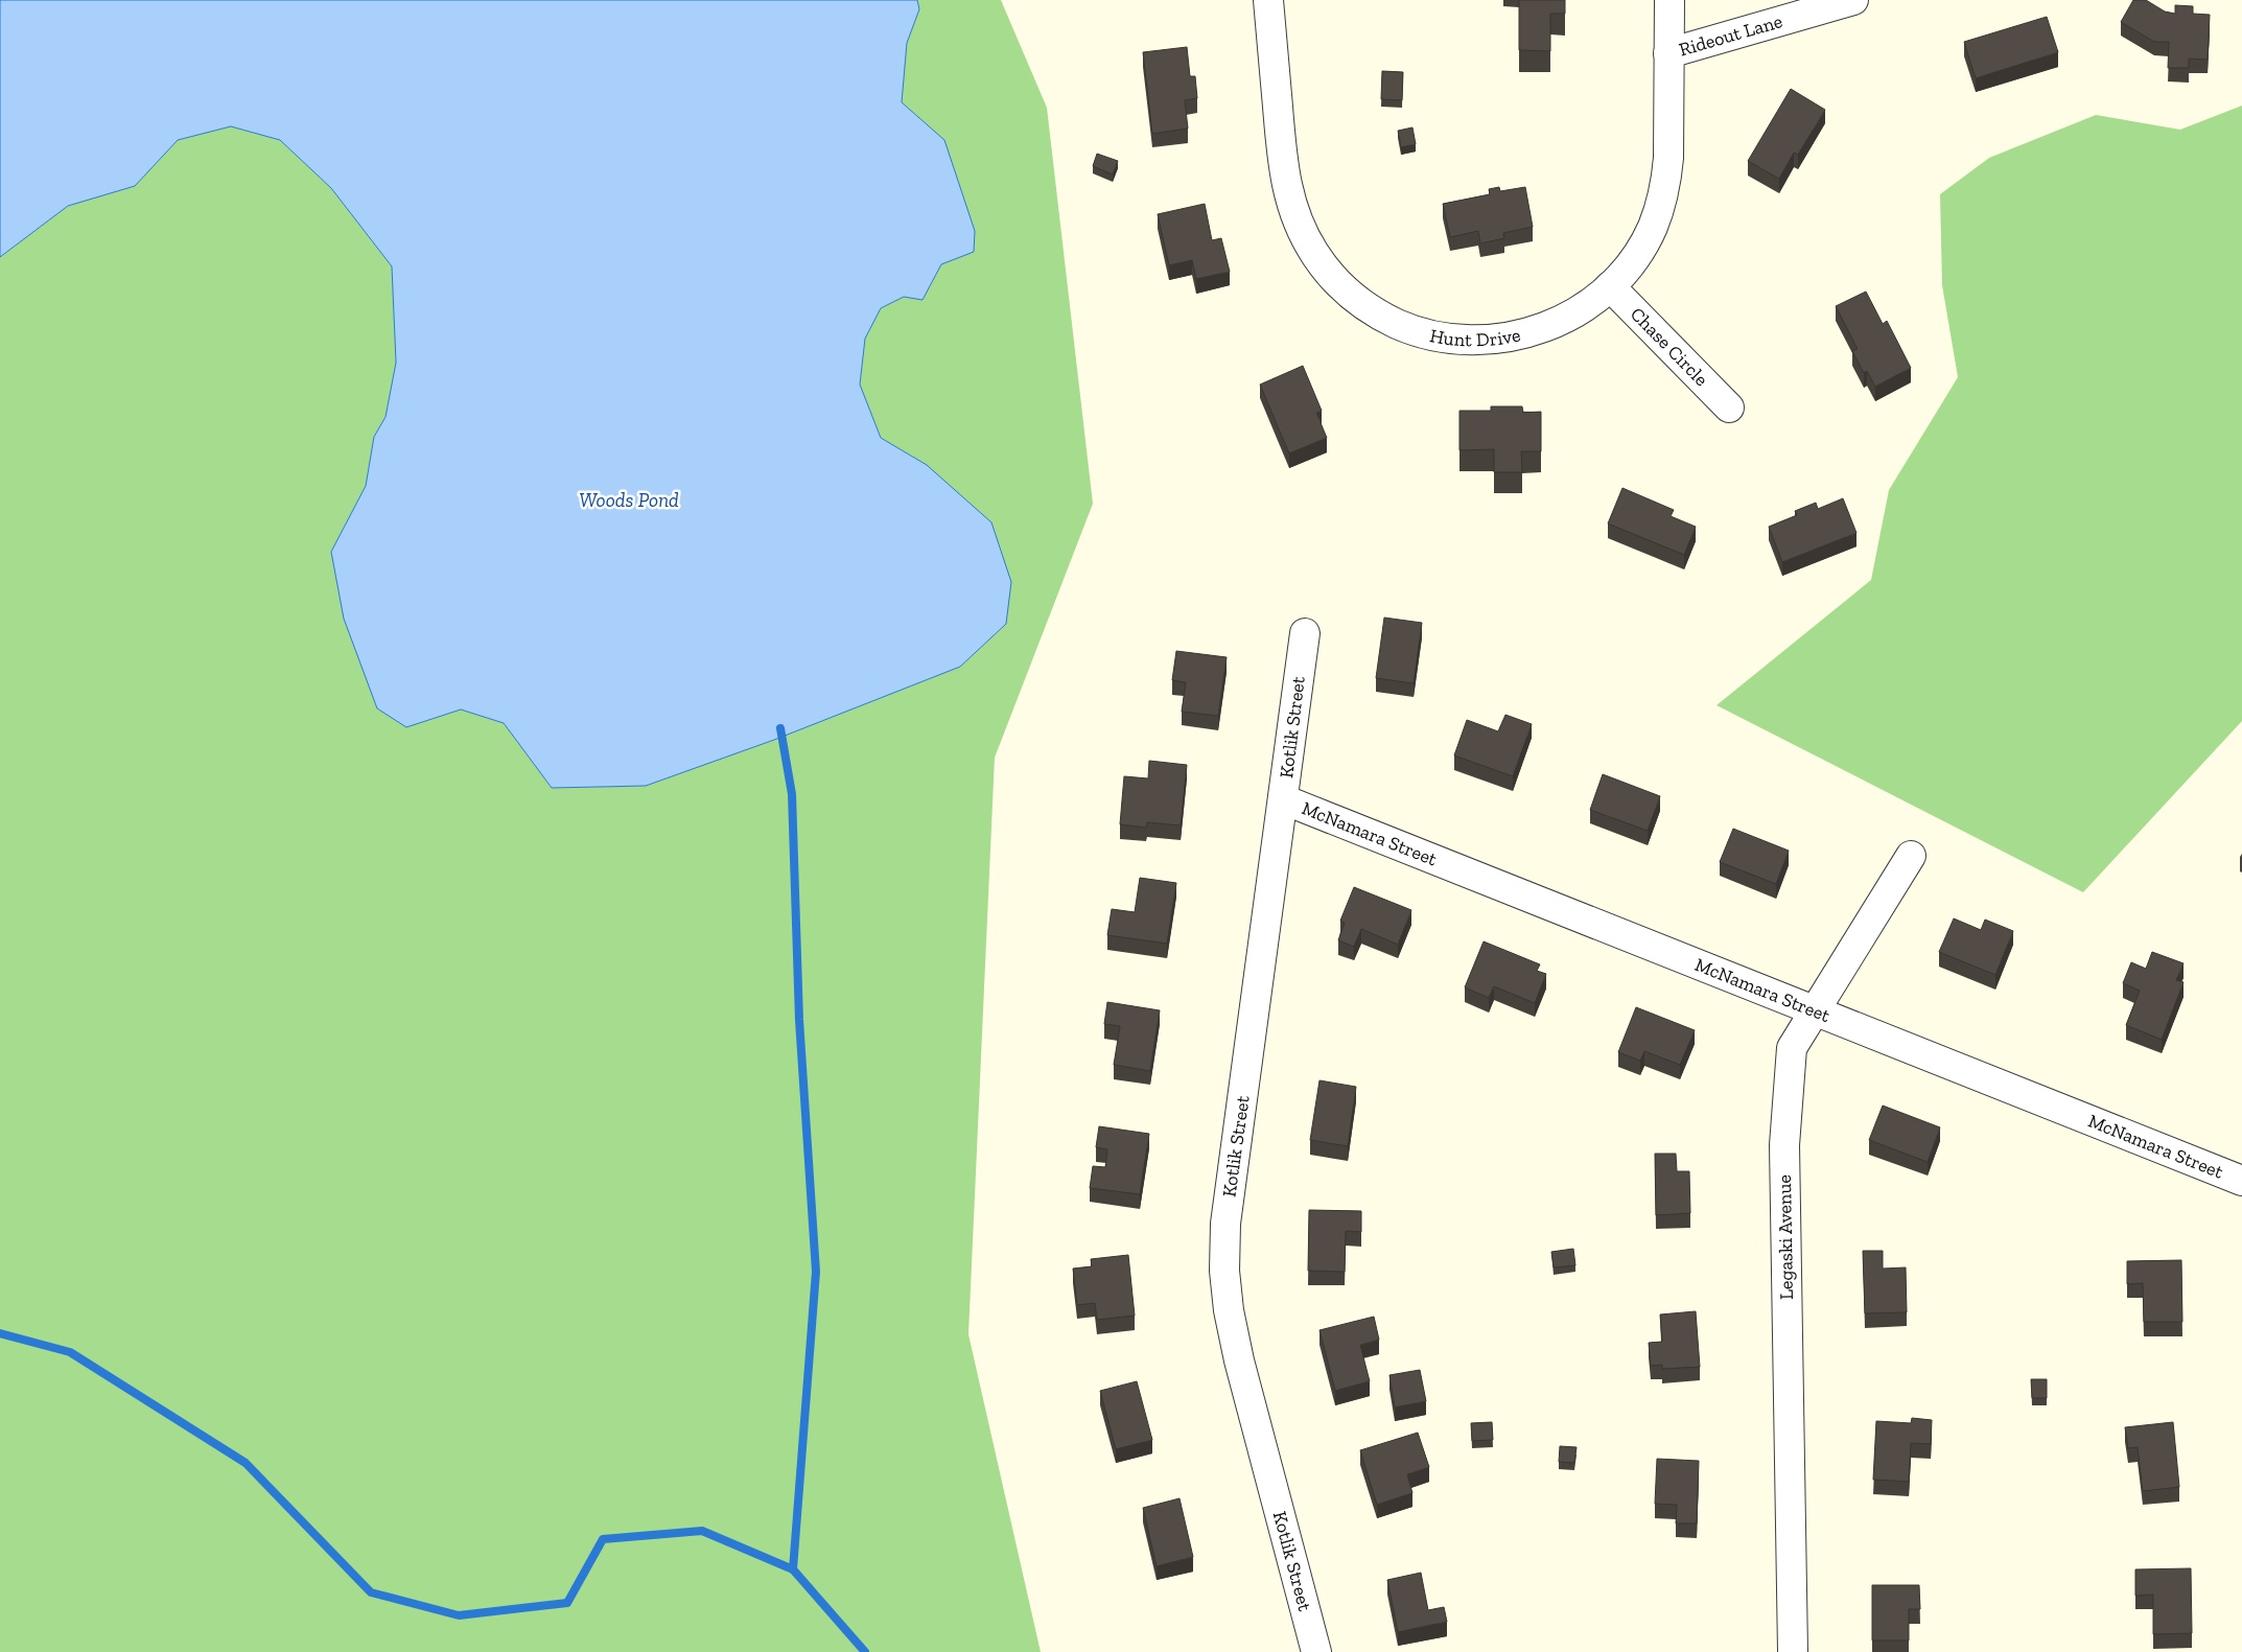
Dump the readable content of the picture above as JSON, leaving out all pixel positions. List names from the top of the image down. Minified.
{"streets":{"street":["Rideout Lane","Hunt Drive","Chase Circle","Kotlik Street","McNamara Street","Legaski Avenue"]},"crossings":[["Rideout Lane","Hunt Drive"],["Hunt Drive","Chase Circle"],["Kotlik Street","McNamara Street"],["McNamara Street","Legaski Avenue"]],"water":["Woods Pond"]}
